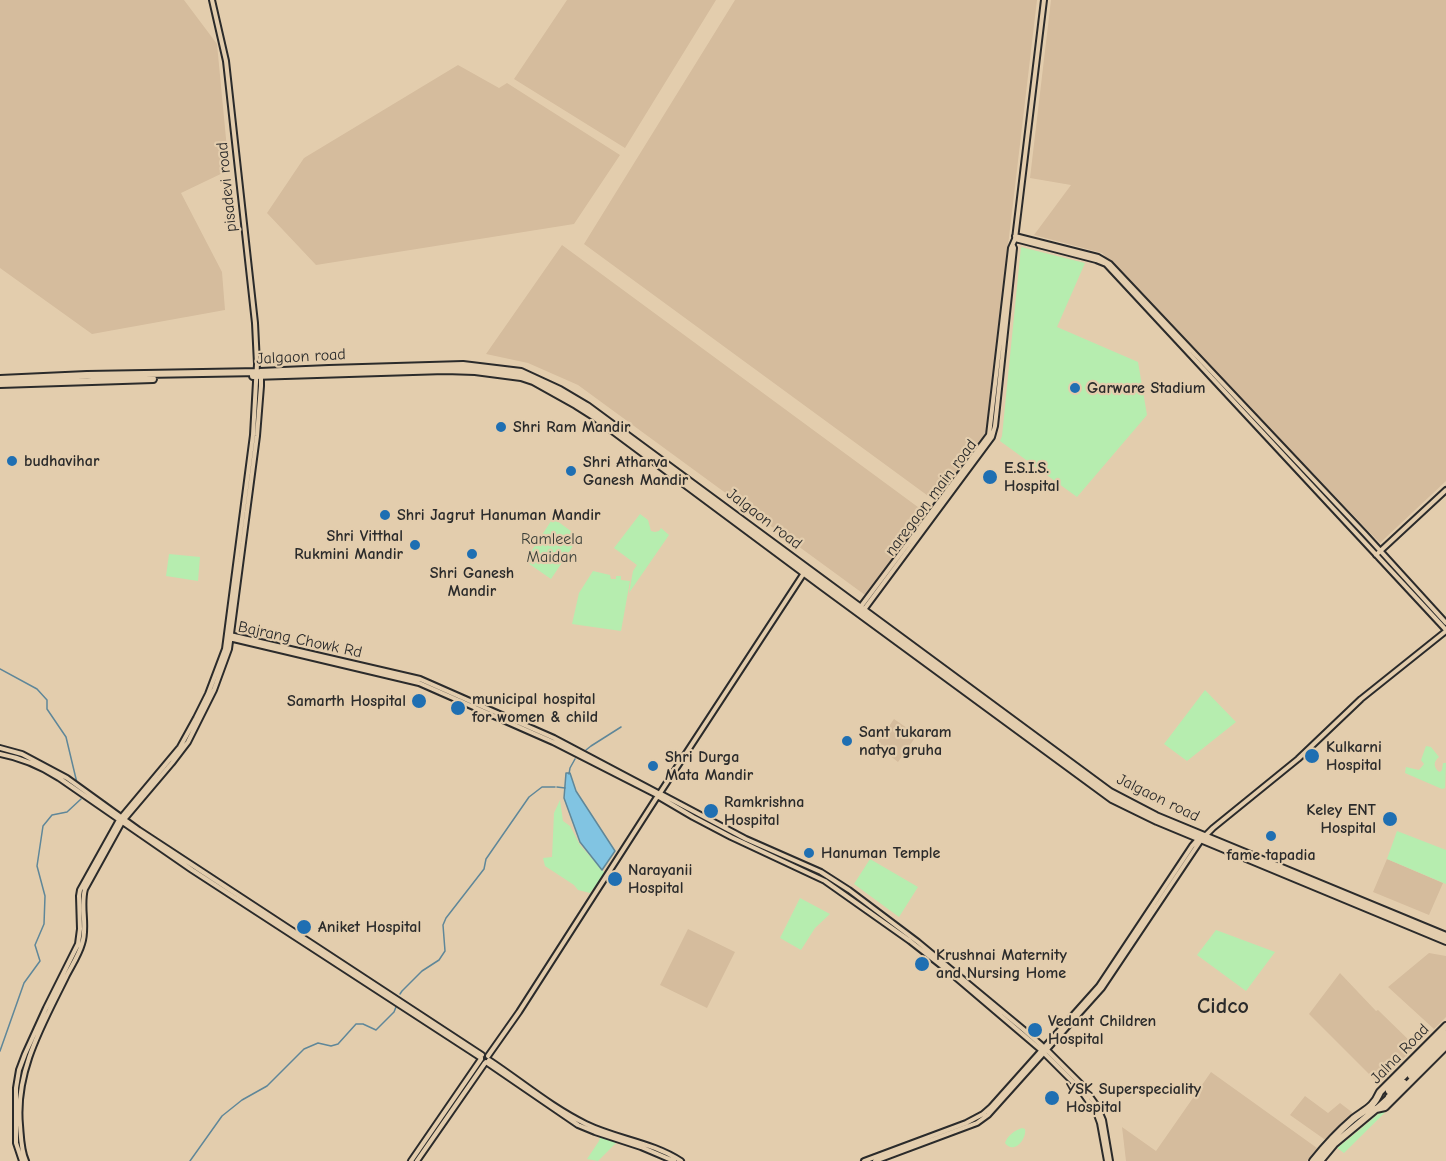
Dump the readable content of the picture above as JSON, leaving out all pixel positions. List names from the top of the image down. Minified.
{"streets":{"highway":["Jalgaon road","Jalna Road"],"street":["pisadevi road","naregaon main road","Bajrang Chowk Rd"]},"crossings":[["pisadevi road","Jalgaon road"],["pisadevi road","Bajrang Chowk Rd"],["Jalgaon road","naregaon main road"]],"districts":["Cidco"],"parks":["Ramleela Maidan"],"places":["Garware Stadium","Shri Ram Mandir","budhavihar","Shri Atharva Ganesh Mandir","E.S.I.S. Hospital","Shri Jagrut Hanuman Mandir","Shri Vitthal Rukmini Mandir","Shri Ganesh Mandir","Samarth Hospital","municipal hospital for women & child","Sant tukaram natya gruha","Kulkarni Hospital","Shri Durga Mata Mandir","Ramkrishna Hospital","Keley ENT Hospital","fame tapadia","Hanuman Temple","Narayanii Hospital","Aniket Hospital","Krushnai Maternity and Nursing Home","Vedant Children Hospital","YSK Superspeciality Hospital"]}
